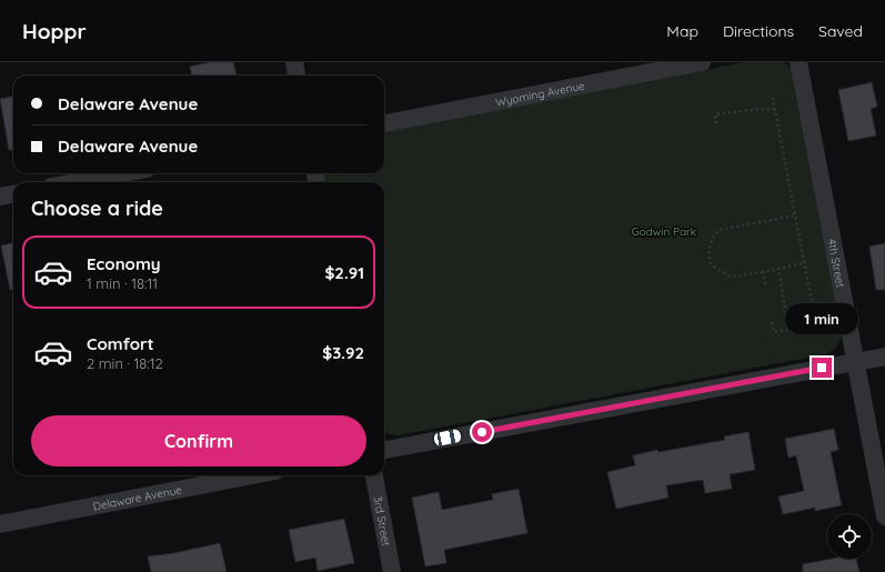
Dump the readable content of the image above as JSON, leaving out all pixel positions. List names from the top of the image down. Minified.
{"streets":{"street":["Wyoming Avenue","4th Street","Delaware Avenue","3rd Street"]},"parks":["Godwin Park"],"page":{"header":"Hoppr","nav":["Map","Directions","Saved"],"banner":["Delaware Avenue","Delaware Avenue"],"heading":"Choose a ride","list":[{"name":"Economy","note":"1 min · 18:11","value":"$2.91"},{"name":"Comfort","note":"2 min · 18:12","value":"$3.92"}],"bubble":"1 min","buttons":"Confirm"}}
